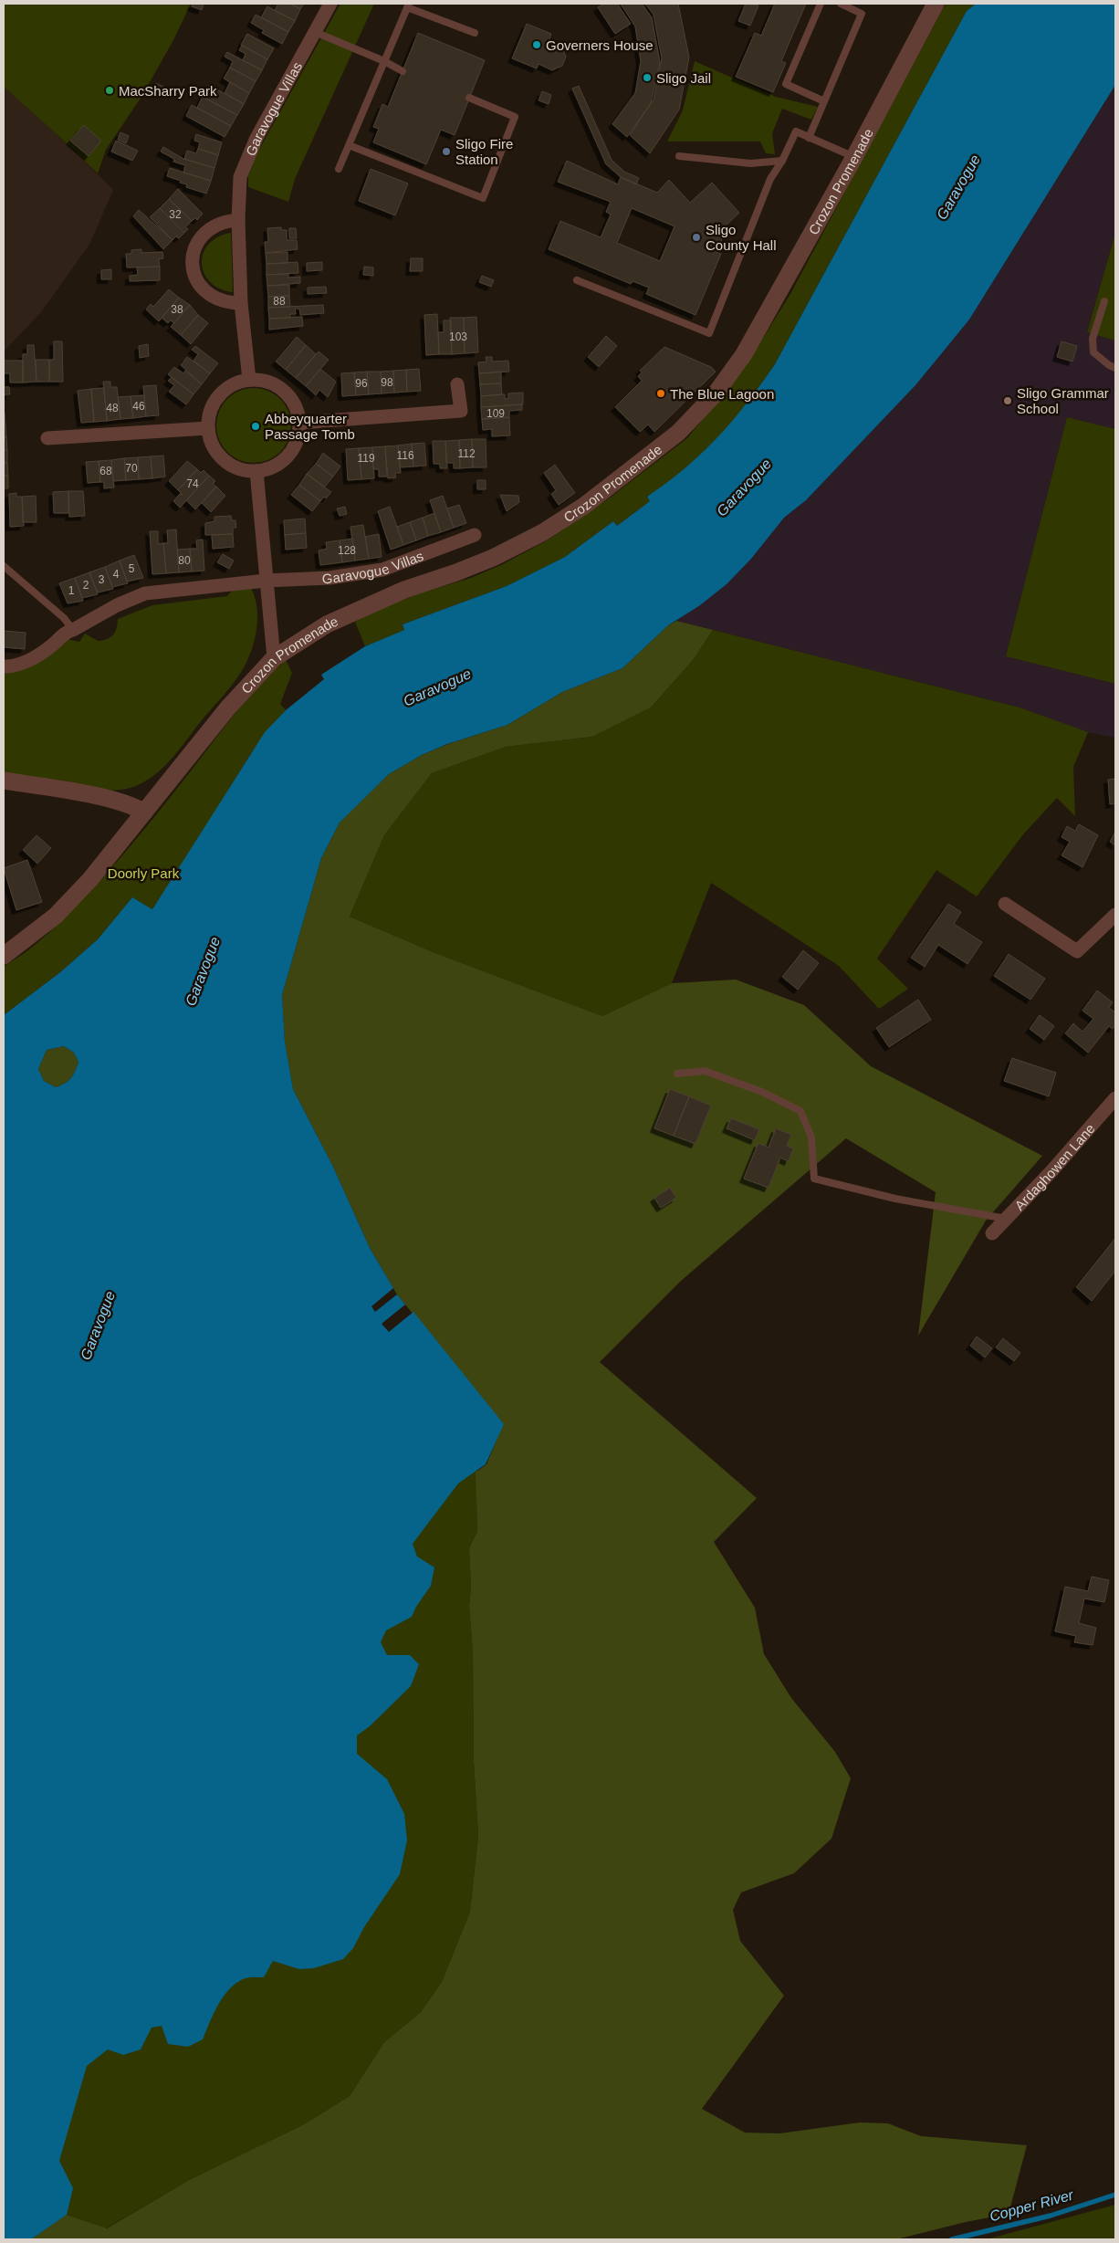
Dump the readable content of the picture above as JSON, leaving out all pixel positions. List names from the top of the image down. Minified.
{"streets":{"street":["Garavogue Villas","Crozon Promenade","Ardaghowen Lane"]},"water":["Garavogue","Copper River"],"parks":["Doorly Park"],"places":["Governers House","Sligo Jail","MacSharry Park","Sligo Fire Station","Sligo County Hall","The Blue Lagoon","Sligo Grammar School","Abbeyquarter Passage Tomb"],"house_numbers":["32","88","38","103","98","96","46","48","109","112","116","119","70","68","74","128","80","5","4","3","2","1"]}
